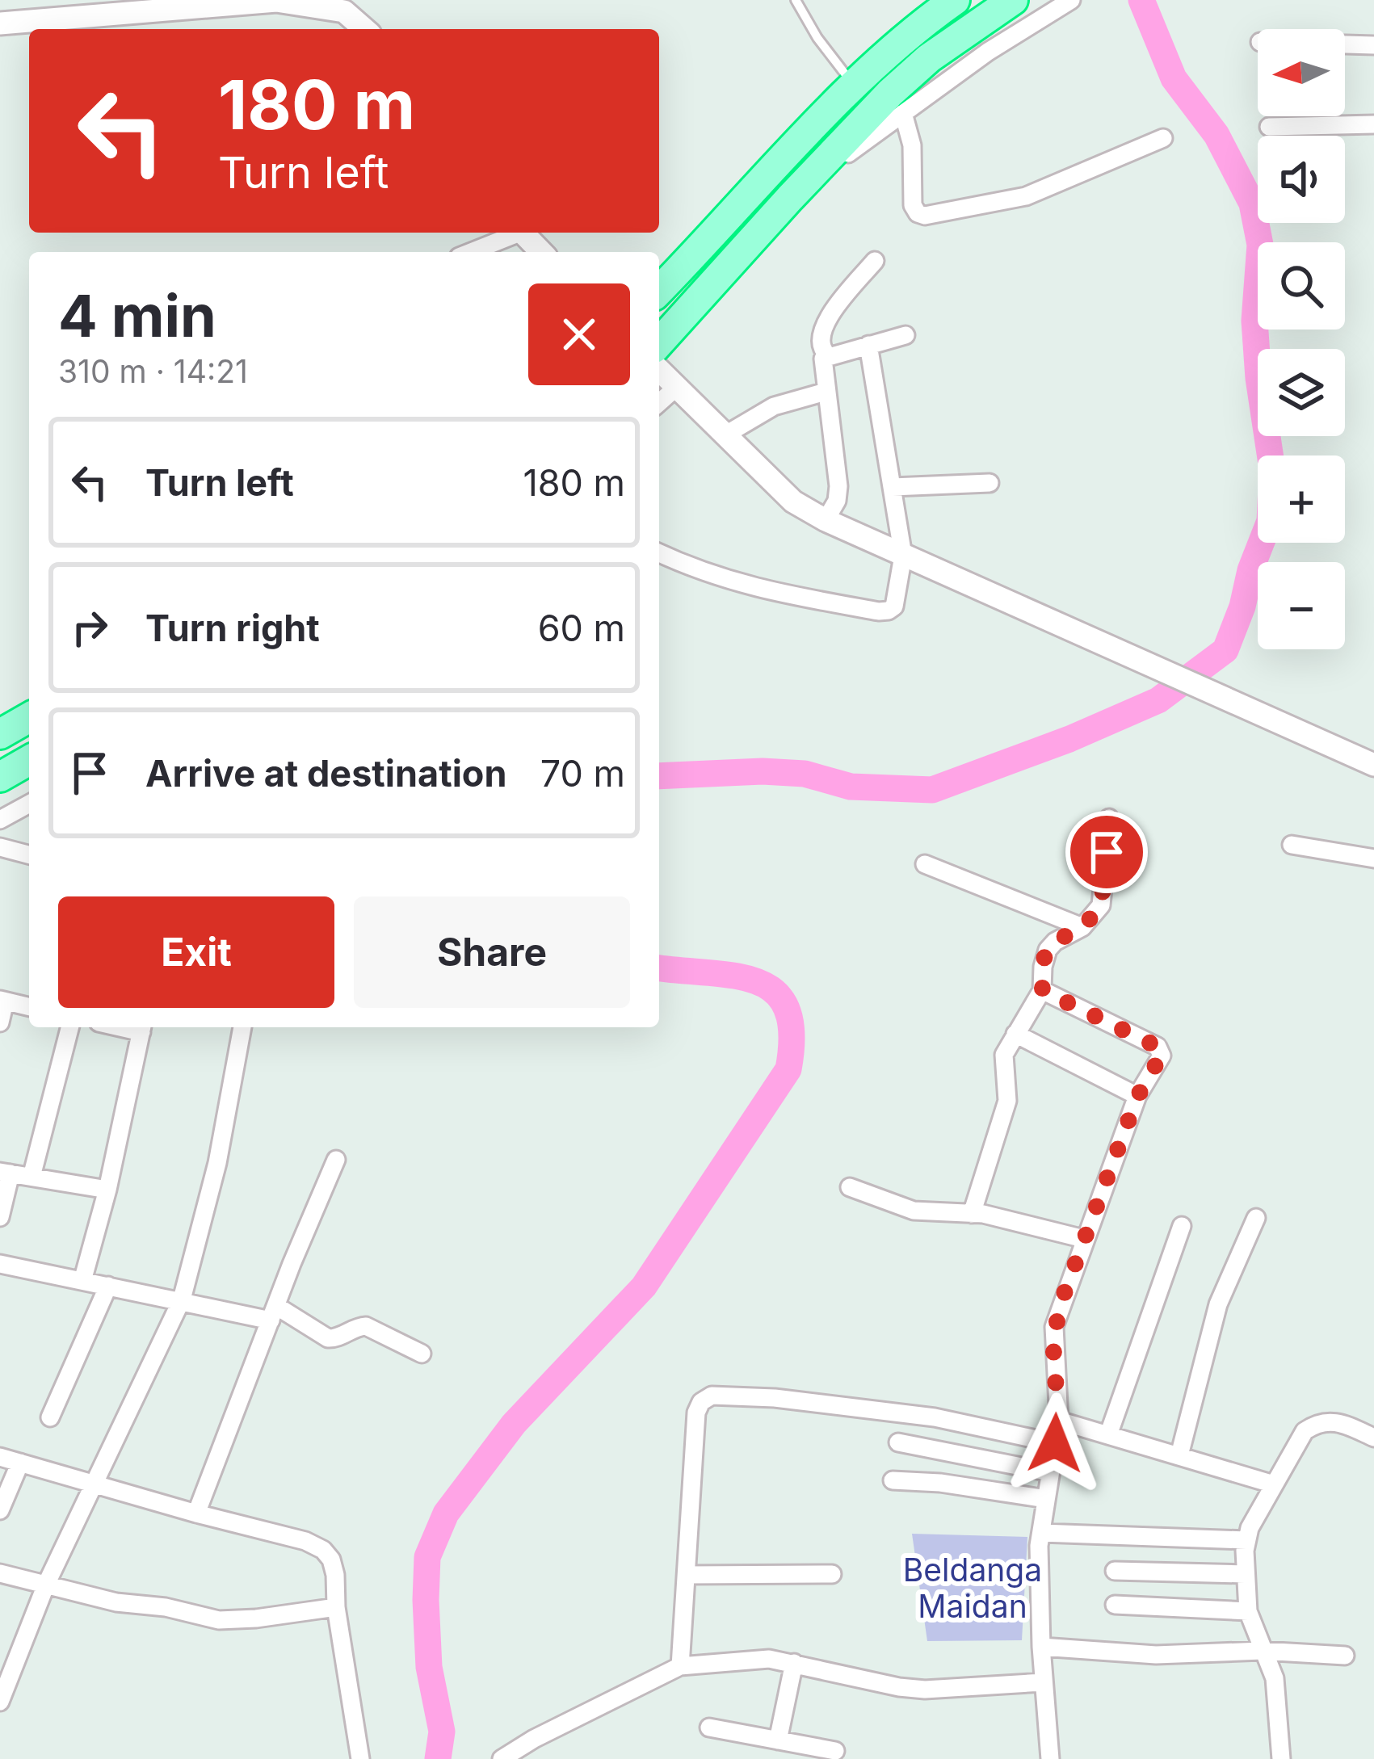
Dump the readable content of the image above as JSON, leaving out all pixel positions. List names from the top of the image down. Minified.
{"parks":["Beldanga Maidan"],"north":"left","page":{"map_buttons":["+","−"],"turn":["180 m","Turn left"],"heading":["4 min","310 m · 14:21"],"list":[{"name":"Turn left","value":"180 m"},{"name":"Turn right","value":"60 m"},{"name":"Arrive at destination","value":"70 m"}],"buttons":["Exit","Share"]}}
